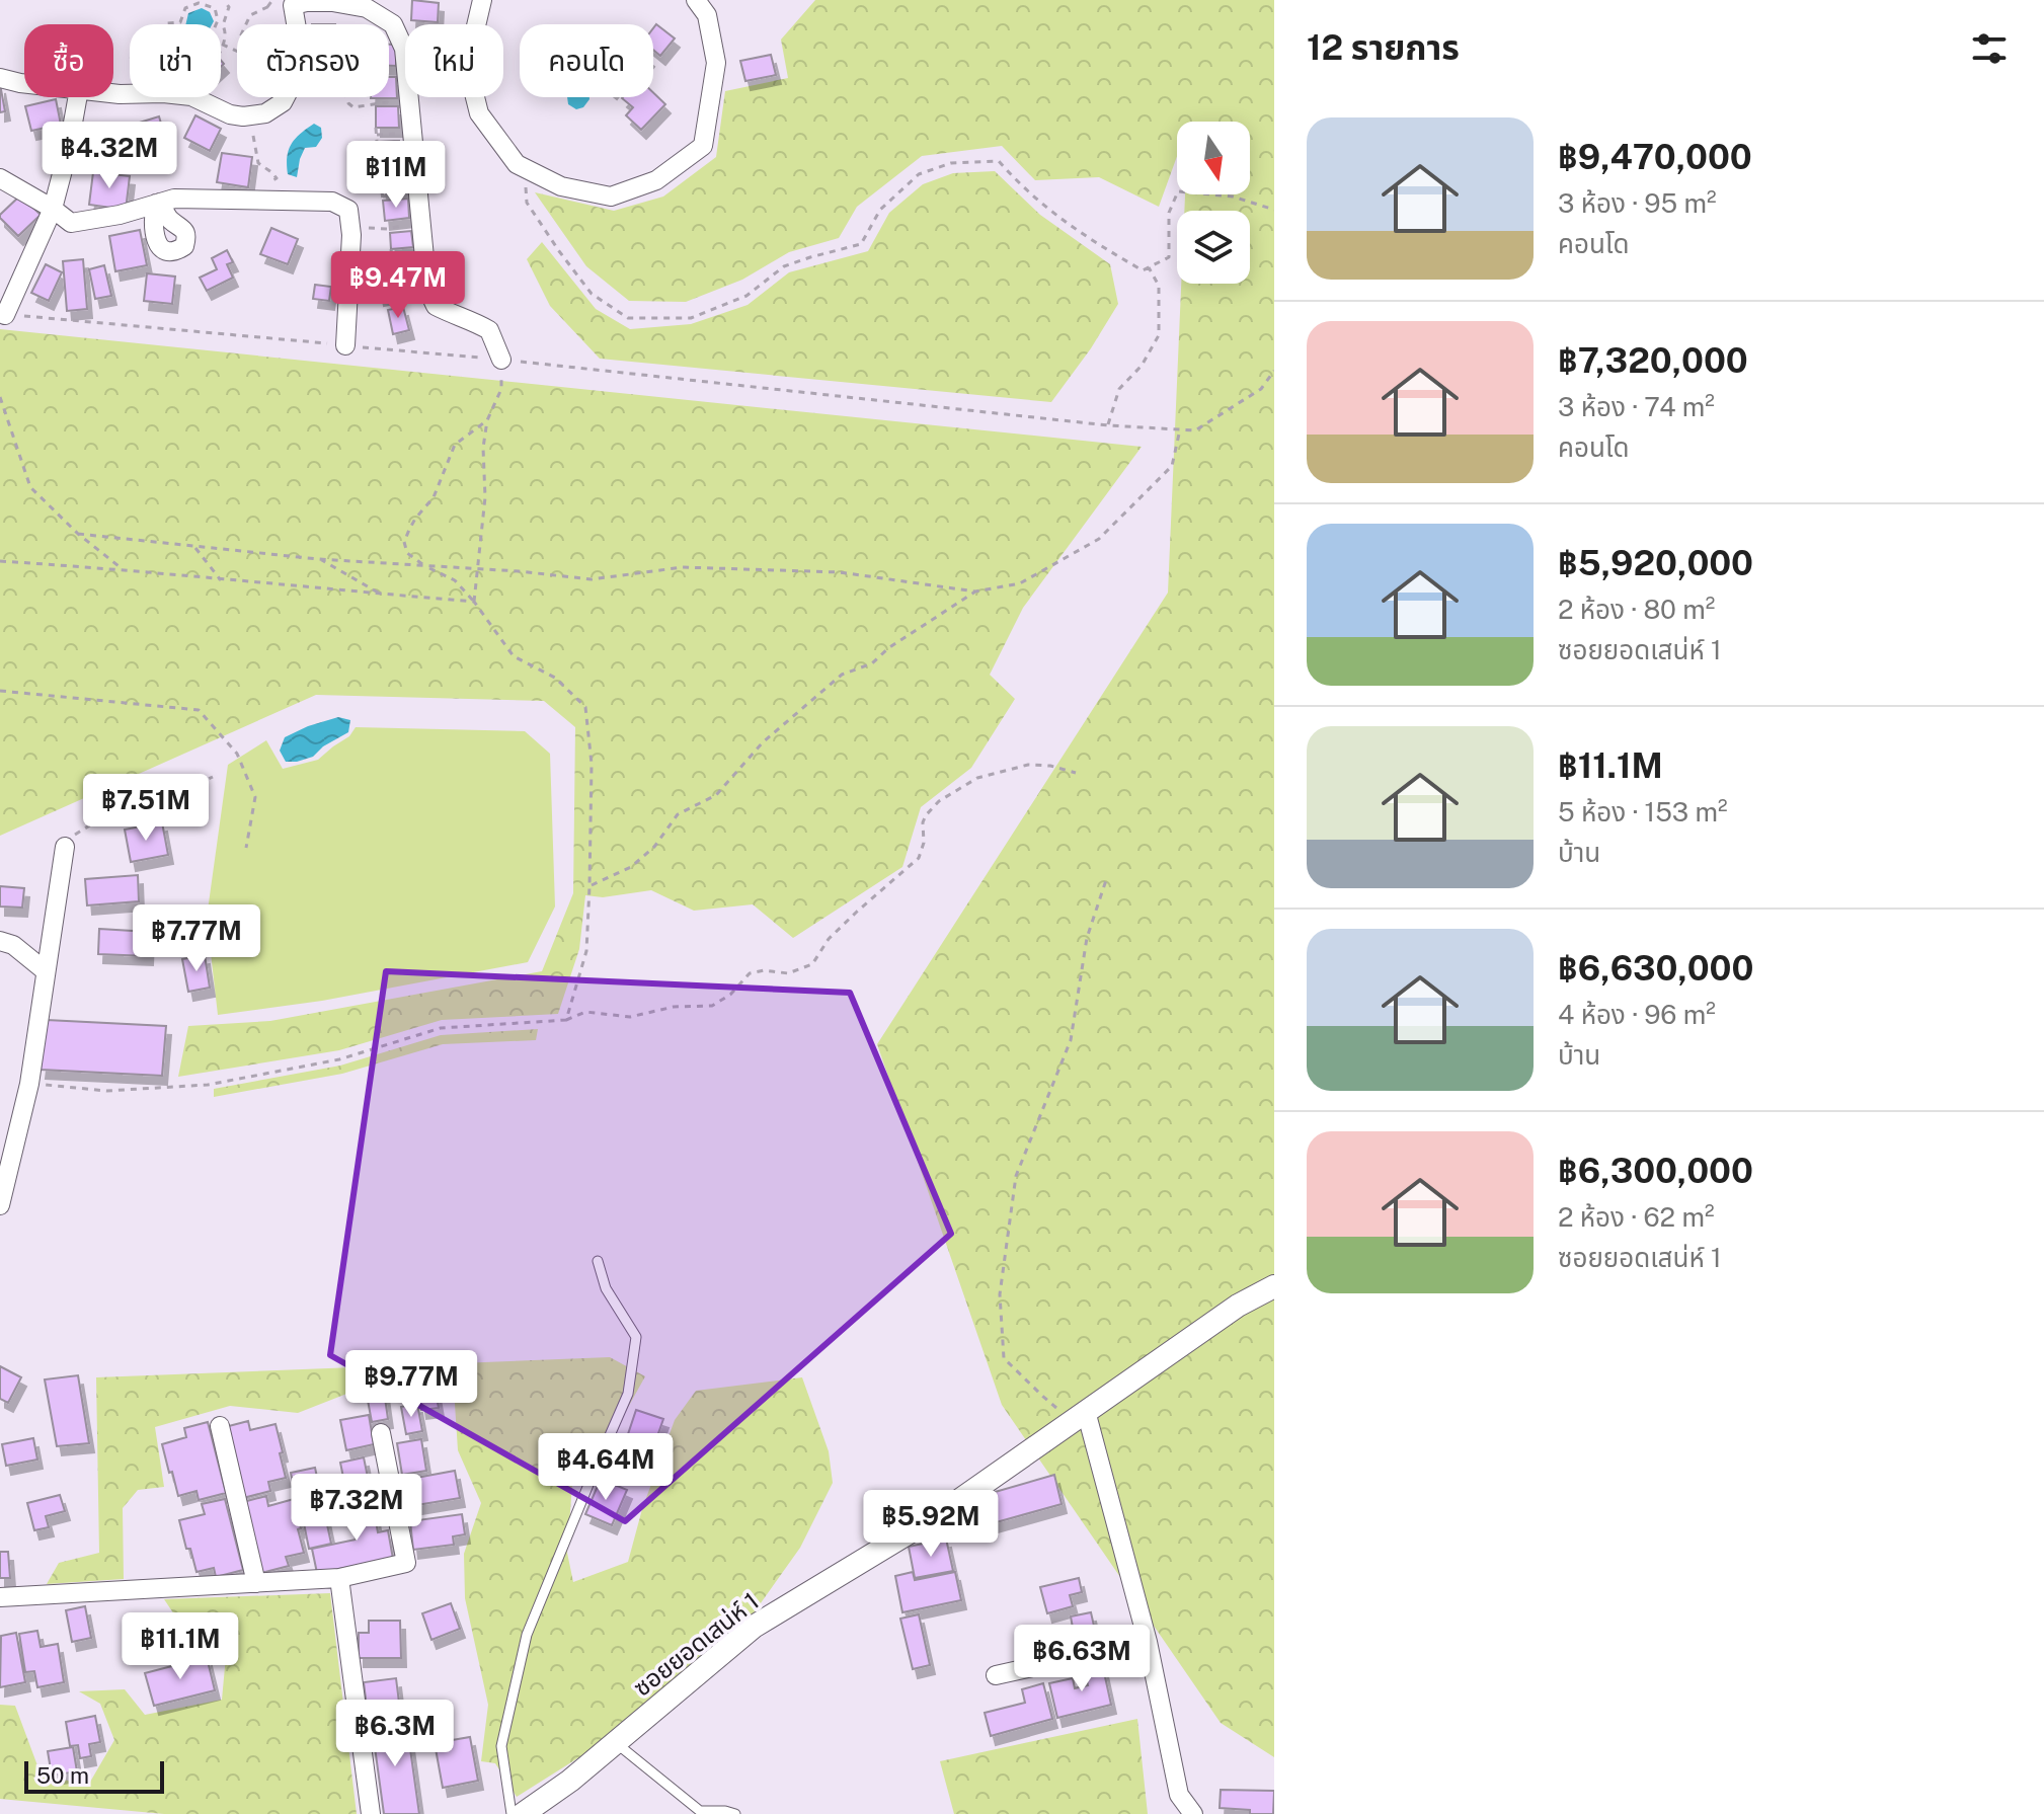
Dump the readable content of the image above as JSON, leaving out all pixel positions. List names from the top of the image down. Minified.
{"streets":{"street":["ซอยยอดเสน่ห์ 1"]},"scale_bar":"50 m","north":"bottom","page":{"heading":"12 รายการ","chip":["ซื้อ","เช่า","ตัวกรอง","ใหม่","คอนโด"],"list":[{"name":"฿9,470,000","note":"3 ห้อง · 95 m² · คอนโด"},{"name":"฿7,320,000","note":"3 ห้อง · 74 m² · คอนโด"},{"name":"฿5,920,000","note":"2 ห้อง · 80 m² · ซอยยอดเสน่ห์ 1"},{"name":"฿11.1M","note":"5 ห้อง · 153 m² · บ้าน"},{"name":"฿6,630,000","note":"4 ห้อง · 96 m² · บ้าน"},{"name":"฿6,300,000","note":"2 ห้อง · 62 m² · ซอยยอดเสน่ห์ 1"}],"price":["฿4.32M","฿11M","฿9.47M","฿7.51M","฿7.77M","฿9.77M","฿4.64M","฿7.32M","฿5.92M","฿11.1M","฿6.63M","฿6.3M"],"scale":"50 m"}}
